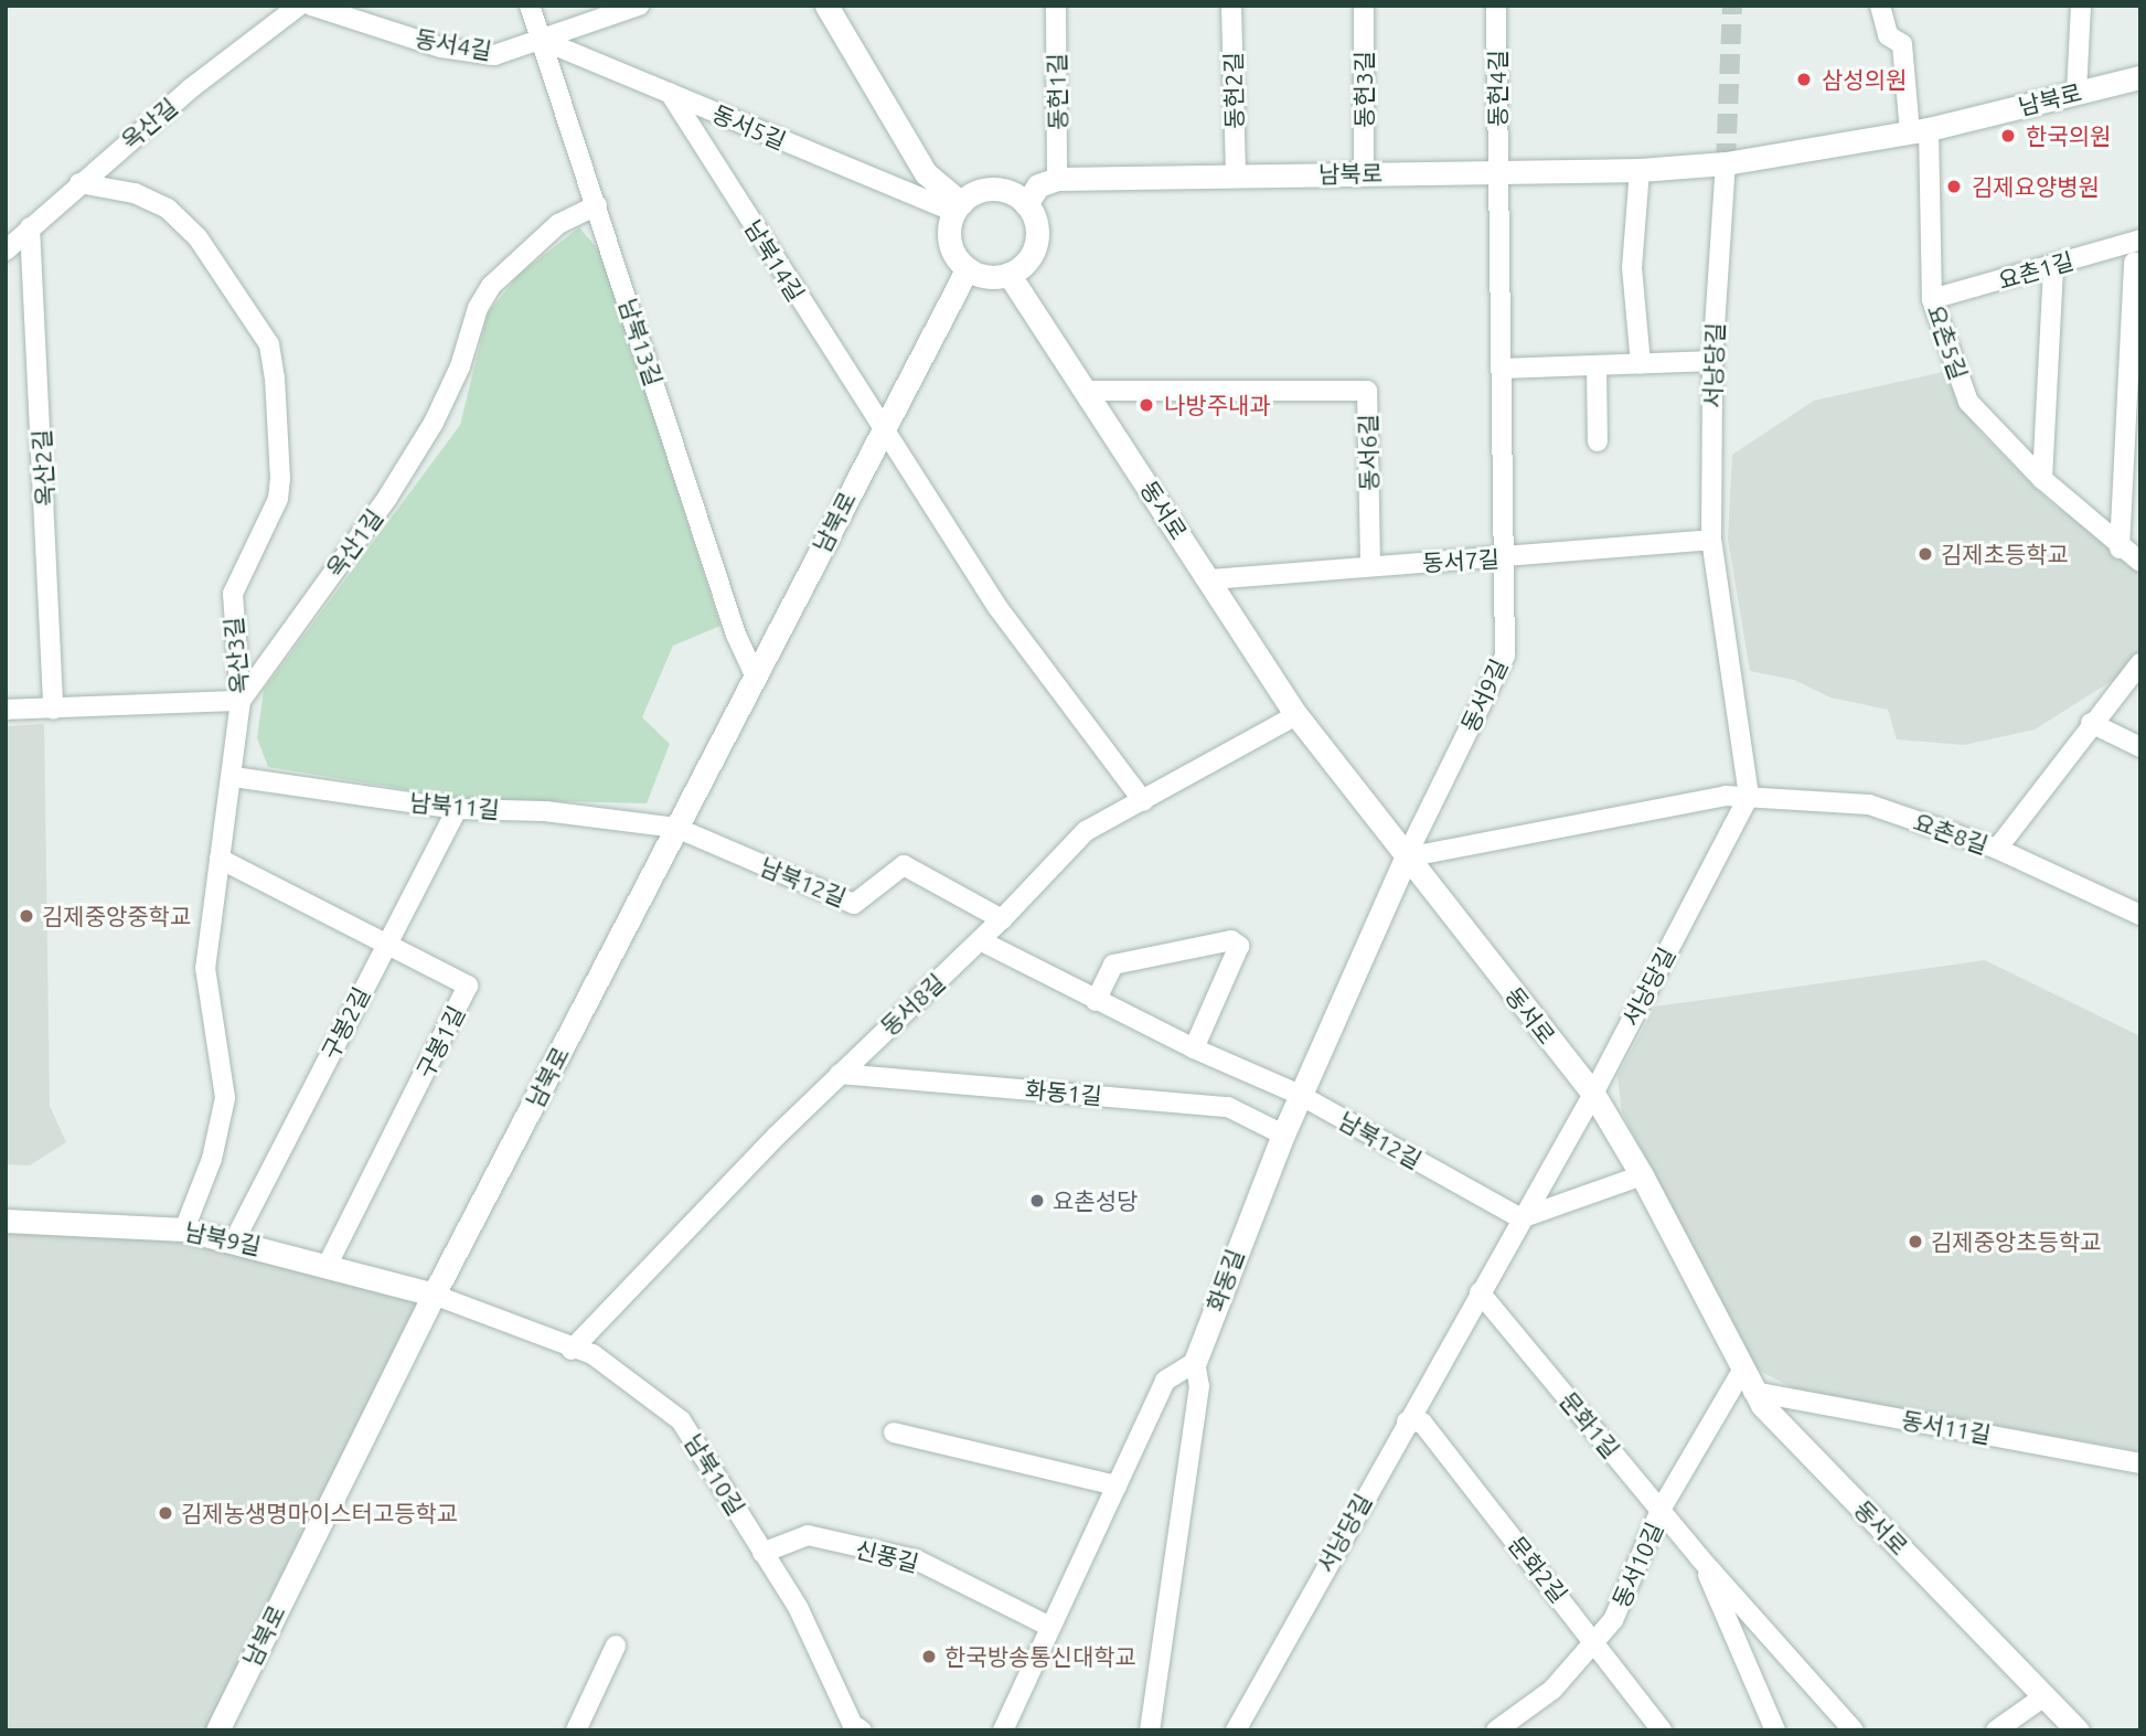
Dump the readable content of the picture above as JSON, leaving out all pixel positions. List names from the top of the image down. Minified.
{"streets":{"main road":["남북로","동서로","남북9길","화동길"],"street":["동서4길","동헌4길","동헌3길","동헌2길","동헌1길","옥산길","동서5길","남북14길","요촌1길","남북13길","요촌5길","서낭당길","동서6길","옥산2길","옥산1길","동서7길","옥산3길","동서9길","남북11길","요촌8길","남북12길","동서8길","구봉2길","구봉1길","화동1길","문화1길","동서11길","남북10길","신풍길","동서10길","문화2길"]},"crossings":[["동서4길","동서5길"],["동서4길","남북13길"],["동헌4길","남북로"],["동헌4길","동서9길"],["동헌3길","남북로"],["동헌2길","남북로"],["동헌1길","남북로"],["남북로","동서5길"],["남북로","남북14길"],["남북로","남북13길"],["남북로","요촌5길"],["남북로","서낭당길"],["남북로","동서로"],["남북로","동서9길"],["남북로","남북11길"],["남북로","남북12길"],["남북로","남북9길"],["남북로","남북10길"],["옥산길","옥산2길"],["옥산길","옥산3길"],["동서5길","남북14길"],["동서5길","남북13길"],["동서5길","동서로"],["요촌1길","요촌5길"],["남북13길","옥산1길"],["서낭당길","동서로"],["서낭당길","동서7길"],["서낭당길","요촌8길"],["서낭당길","남북12길"],["서낭당길","문화1길"],["서낭당길","문화2길"],["동서6길","동서로"],["동서6길","동서7길"],["동서로","동서7길"],["동서로","동서9길"],["동서로","동서8길"],["동서로","화동길"],["동서로","동서11길"],["동서로","동서10길"],["옥산1길","옥산3길"],["동서7길","동서9길"],["옥산3길","남북11길"],["옥산3길","구봉1길"],["옥산3길","남북9길"],["동서9길","화동길"],["남북11길","남북12길"],["남북11길","구봉2길"],["남북12길","동서8길"],["남북12길","화동길"],["동서8길","화동1길"],["동서8길","남북10길"],["구봉2길","구봉1길"],["구봉2길","남북9길"],["구봉1길","남북9길"],["화동1길","화동길"],["남북9길","남북10길"],["문화1길","동서10길"],["남북10길","신풍길"],["동서10길","문화2길"]],"places":["삼성의원","한국의원","김제요양병원","나방주내과","김제초등학교","김제중앙중학교","요촌성당","김제중앙초등학교","김제농생명마이스터고등학교","한국방송통신대학교"]}
